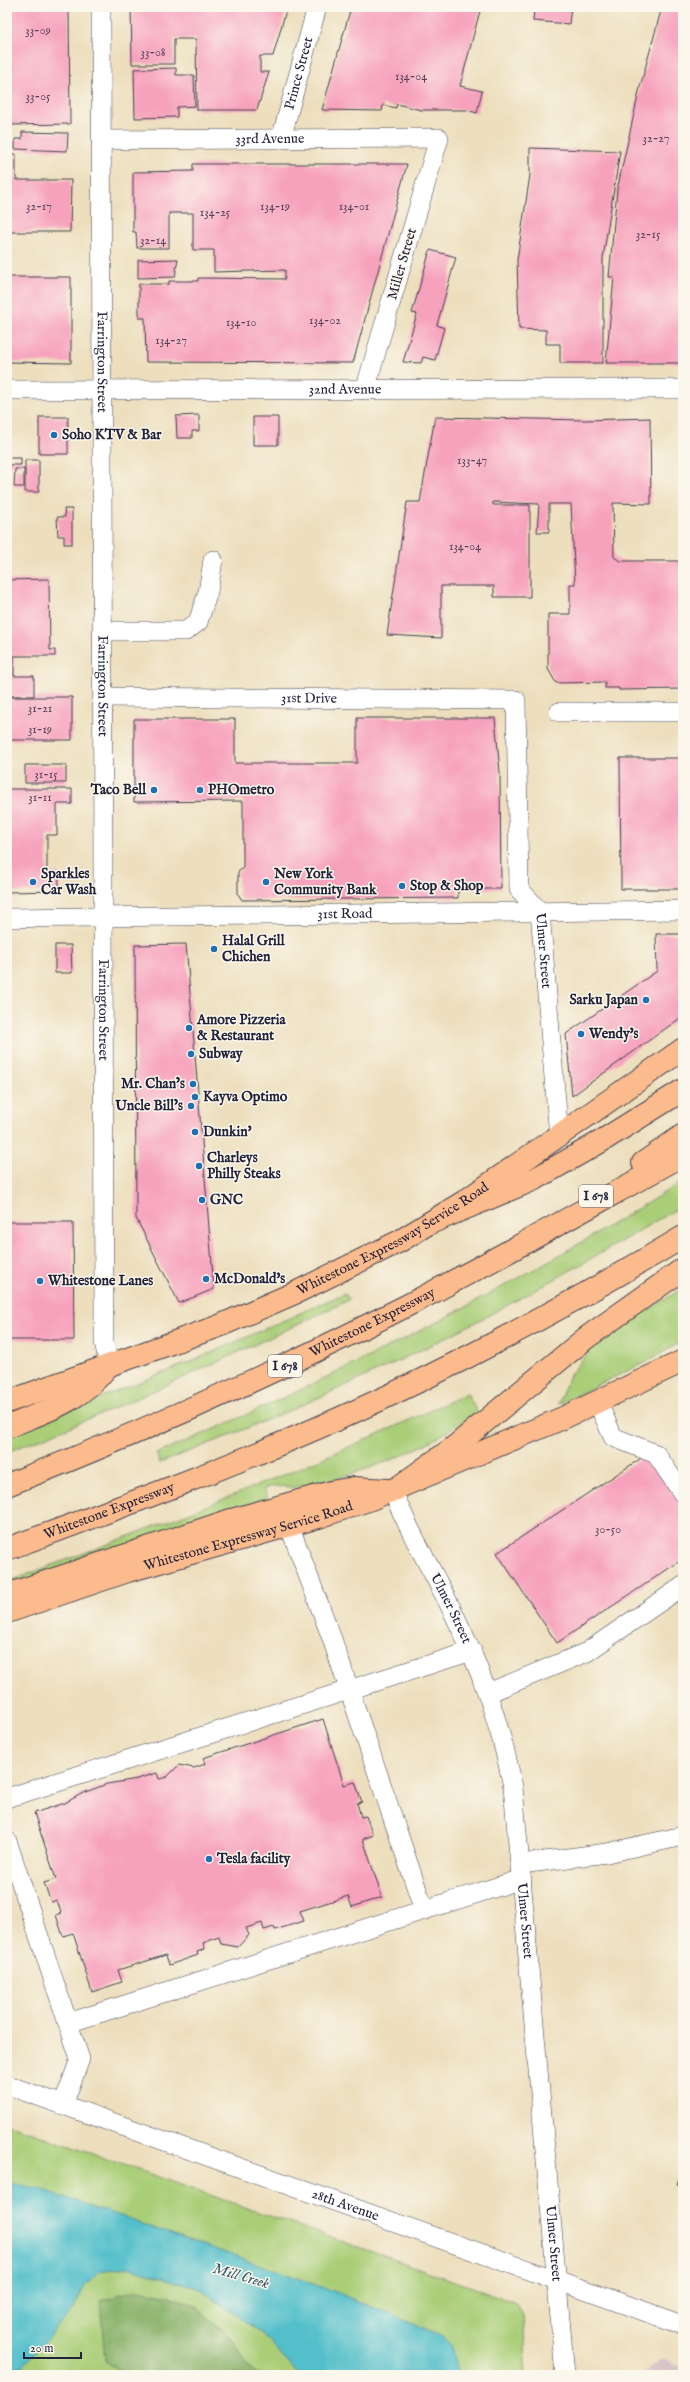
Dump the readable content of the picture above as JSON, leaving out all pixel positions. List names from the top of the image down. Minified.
{"streets":{"main road":["I 678","Whitestone Expressway Service Road","Whitestone Expressway"],"street":["Prince Street","33rd Avenue","Miller Street","Farrington Street","32nd Avenue","31st Drive","31st Road","Ulmer Street","28th Avenue"]},"crossings":[["Prince Street","33rd Avenue"],["33rd Avenue","Miller Street"],["33rd Avenue","Farrington Street"],["Miller Street","32nd Avenue"],["Farrington Street","32nd Avenue"],["Farrington Street","31st Drive"],["Farrington Street","31st Road"],["Farrington Street","Whitestone Expressway Service Road"],["31st Drive","Ulmer Street"],["31st Road","Ulmer Street"],["Ulmer Street","Whitestone Expressway Service Road"],["Ulmer Street","28th Avenue"],["I 678","Whitestone Expressway"]],"water":["Mill Creek"],"places":["Soho KTV & Bar","Taco Bell","PHOmetro","Sparkles Car Wash","New York Community Bank","Stop & Shop","Halal Grill Chichen","Sarku Japan","Amore Pizzeria & Restaurant","Wendy's","Subway","Mr. Chan’s","Kayva Optimo","Uncle Bill’s","Dunkin'","Charleys Philly Steaks","GNC","McDonald's","Whitestone Lanes","Tesla facility"],"house_numbers":["33-09","33-08","134-04","33-05","32-27","32-17","134-19","134-01","134-25","32-15","32-14","134-02","134-10","134-27","133-47","134-04","31-21","31-19","31-15","31-11","30-50"],"scale_bar":"20 m"}
